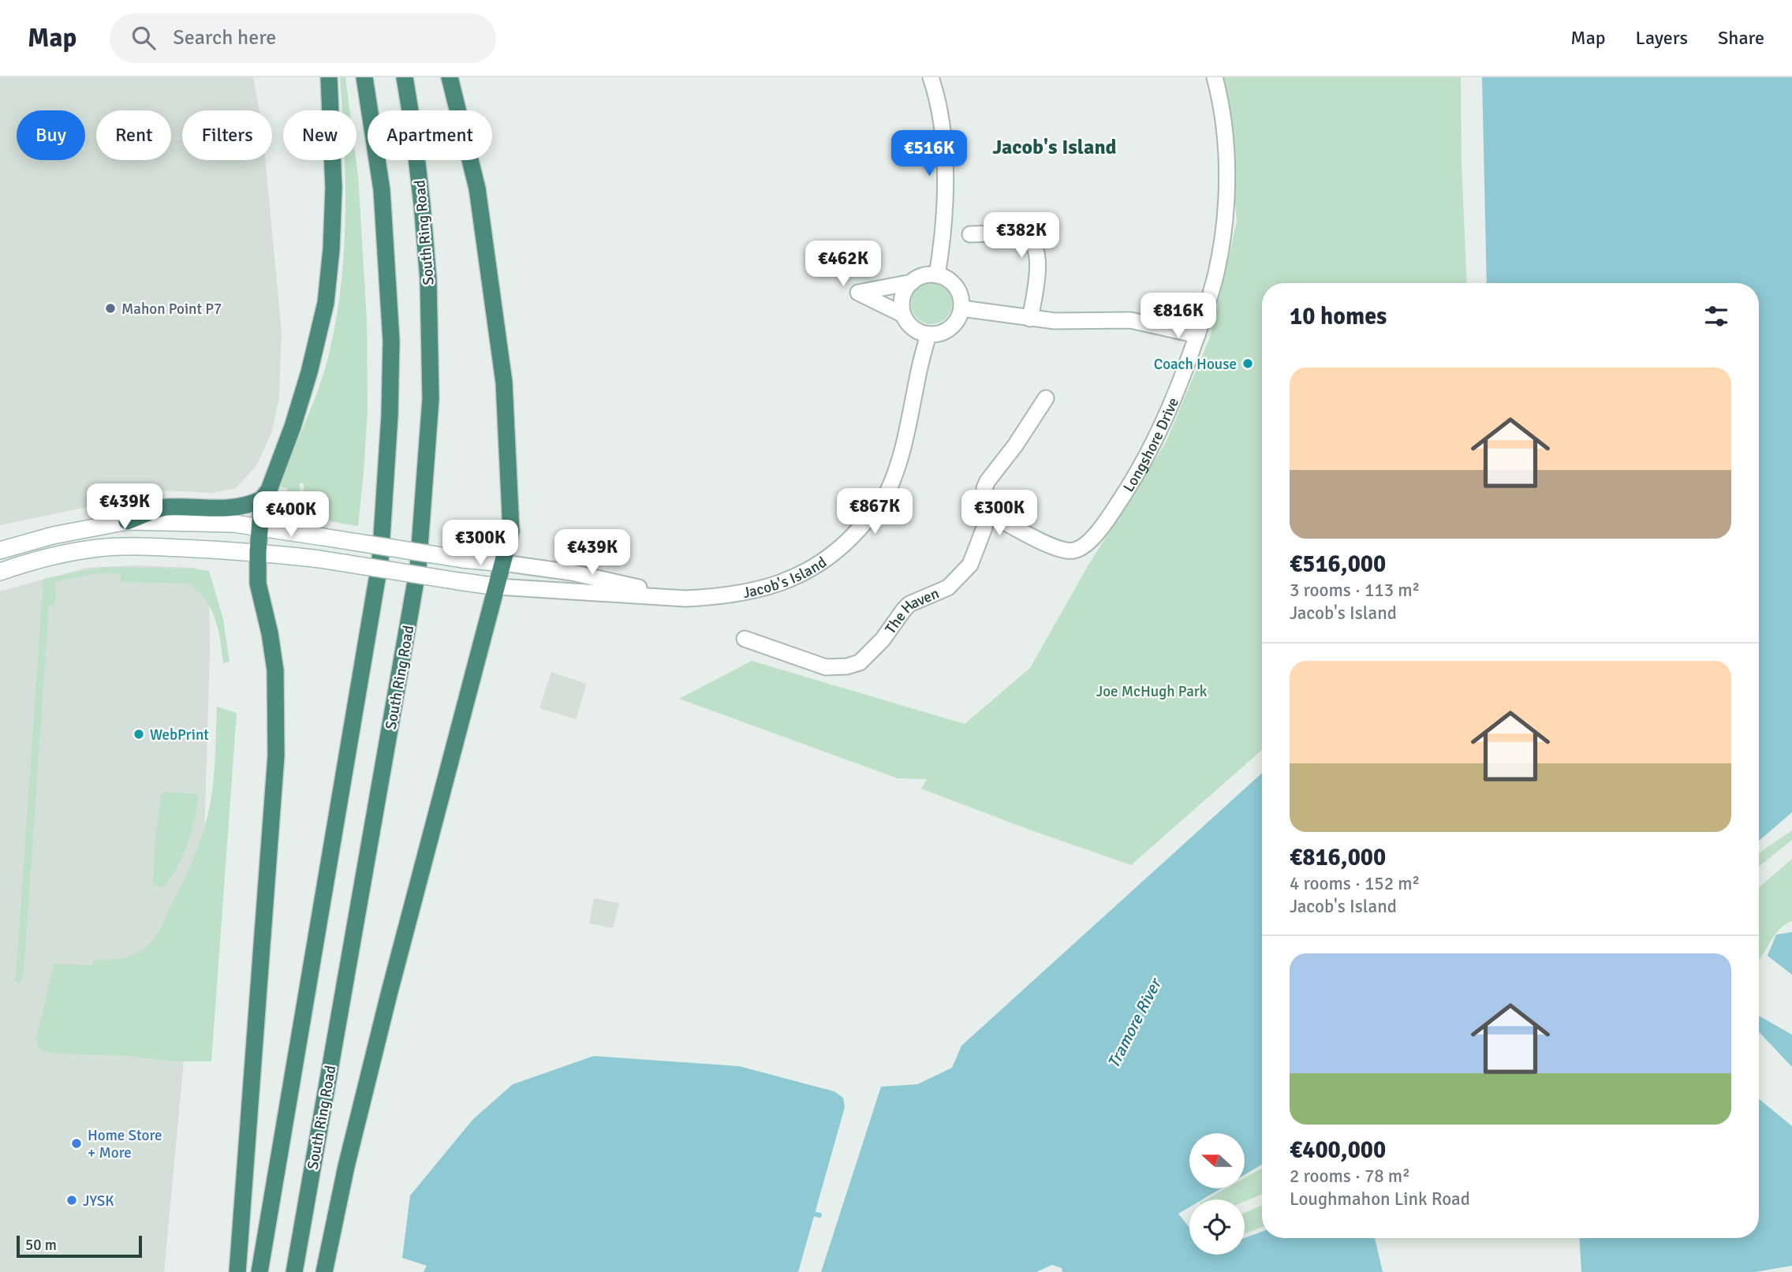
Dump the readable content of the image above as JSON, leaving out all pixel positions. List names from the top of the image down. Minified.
{"streets":{"highway":["South Ring Road"],"street":["Longshore Drive","Jacob's Island","The Haven"]},"crossings":[["Longshore Drive","The Haven"]],"districts":["Jacob's Island"],"water":["Tramore River"],"parks":["Joe McHugh Park"],"places":["Mahon Point P7","Coach House","WebPrint","Home Store + More","JYSK"],"scale_bar":"50 m","north":"left","page":{"header":"Map","search":"Search here","nav":["Map","Layers","Share"],"chip":["Buy","Rent","Filters","New","Apartment"],"price":["€516K","€382K","€462K","€816K","€439K","€867K","€300K","€400K","€300K","€439K"],"heading":"10 homes","list":[{"name":"€516,000","note":"3 rooms · 113 m² · Jacob's Island"},{"name":"€816,000","note":"4 rooms · 152 m² · Jacob's Island"},{"name":"€400,000","note":"2 rooms · 78 m² · Loughmahon Link Road"}],"scale":"50 m"}}
